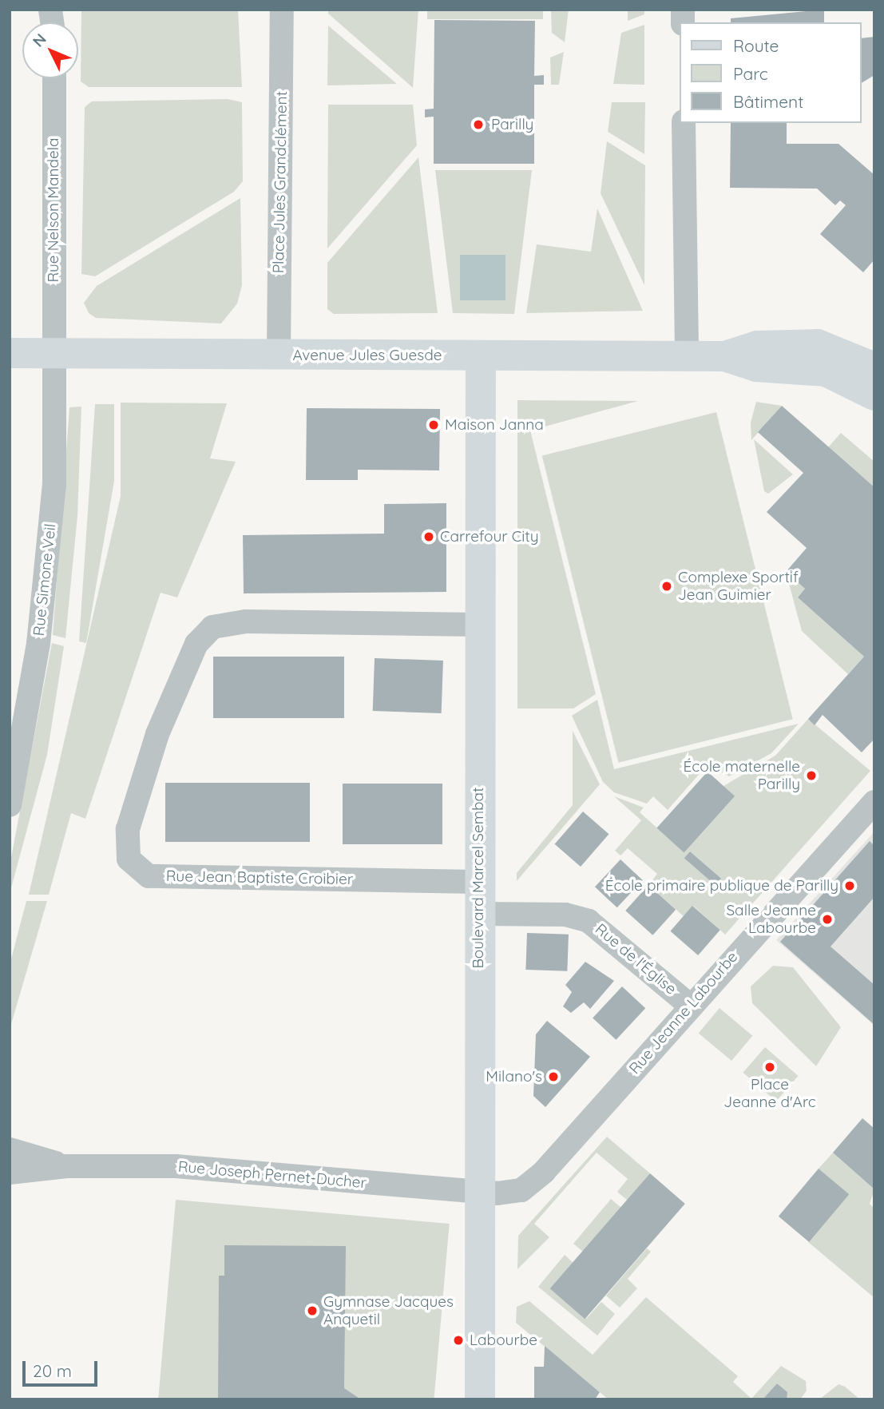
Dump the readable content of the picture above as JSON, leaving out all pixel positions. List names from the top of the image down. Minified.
{"streets":{"street":["Place Jules Grandclément","Rue Nelson Mandela","Avenue Jules Guesde","Rue Simone Veil","Rue Jean Baptiste Croibier","Boulevard Marcel Sembat","Rue de l'Église","Rue Jeanne Labourbe","Rue Joseph Pernet-Ducher"]},"crossings":[["Place Jules Grandclément","Avenue Jules Guesde"],["Rue Nelson Mandela","Avenue Jules Guesde"],["Rue Nelson Mandela","Rue Simone Veil"],["Avenue Jules Guesde","Rue Simone Veil"],["Avenue Jules Guesde","Boulevard Marcel Sembat"],["Rue Jean Baptiste Croibier","Boulevard Marcel Sembat"],["Boulevard Marcel Sembat","Rue de l'Église"],["Boulevard Marcel Sembat","Rue Jeanne Labourbe"],["Boulevard Marcel Sembat","Rue Joseph Pernet-Ducher"],["Rue de l'Église","Rue Jeanne Labourbe"],["Rue Jeanne Labourbe","Rue Joseph Pernet-Ducher"]],"places":["Parilly","Maison Janna","Carrefour City","Complexe Sportif Jean Guimier","École maternelle Parilly","École primaire publique de Parilly","Salle Jeanne Labourbe","Place Jeanne d'Arc","Milano's","Gymnase Jacques Anquetil","Labourbe"],"legend":["Route","Parc","Bâtiment"],"scale_bar":"20 m","north":"top left"}
